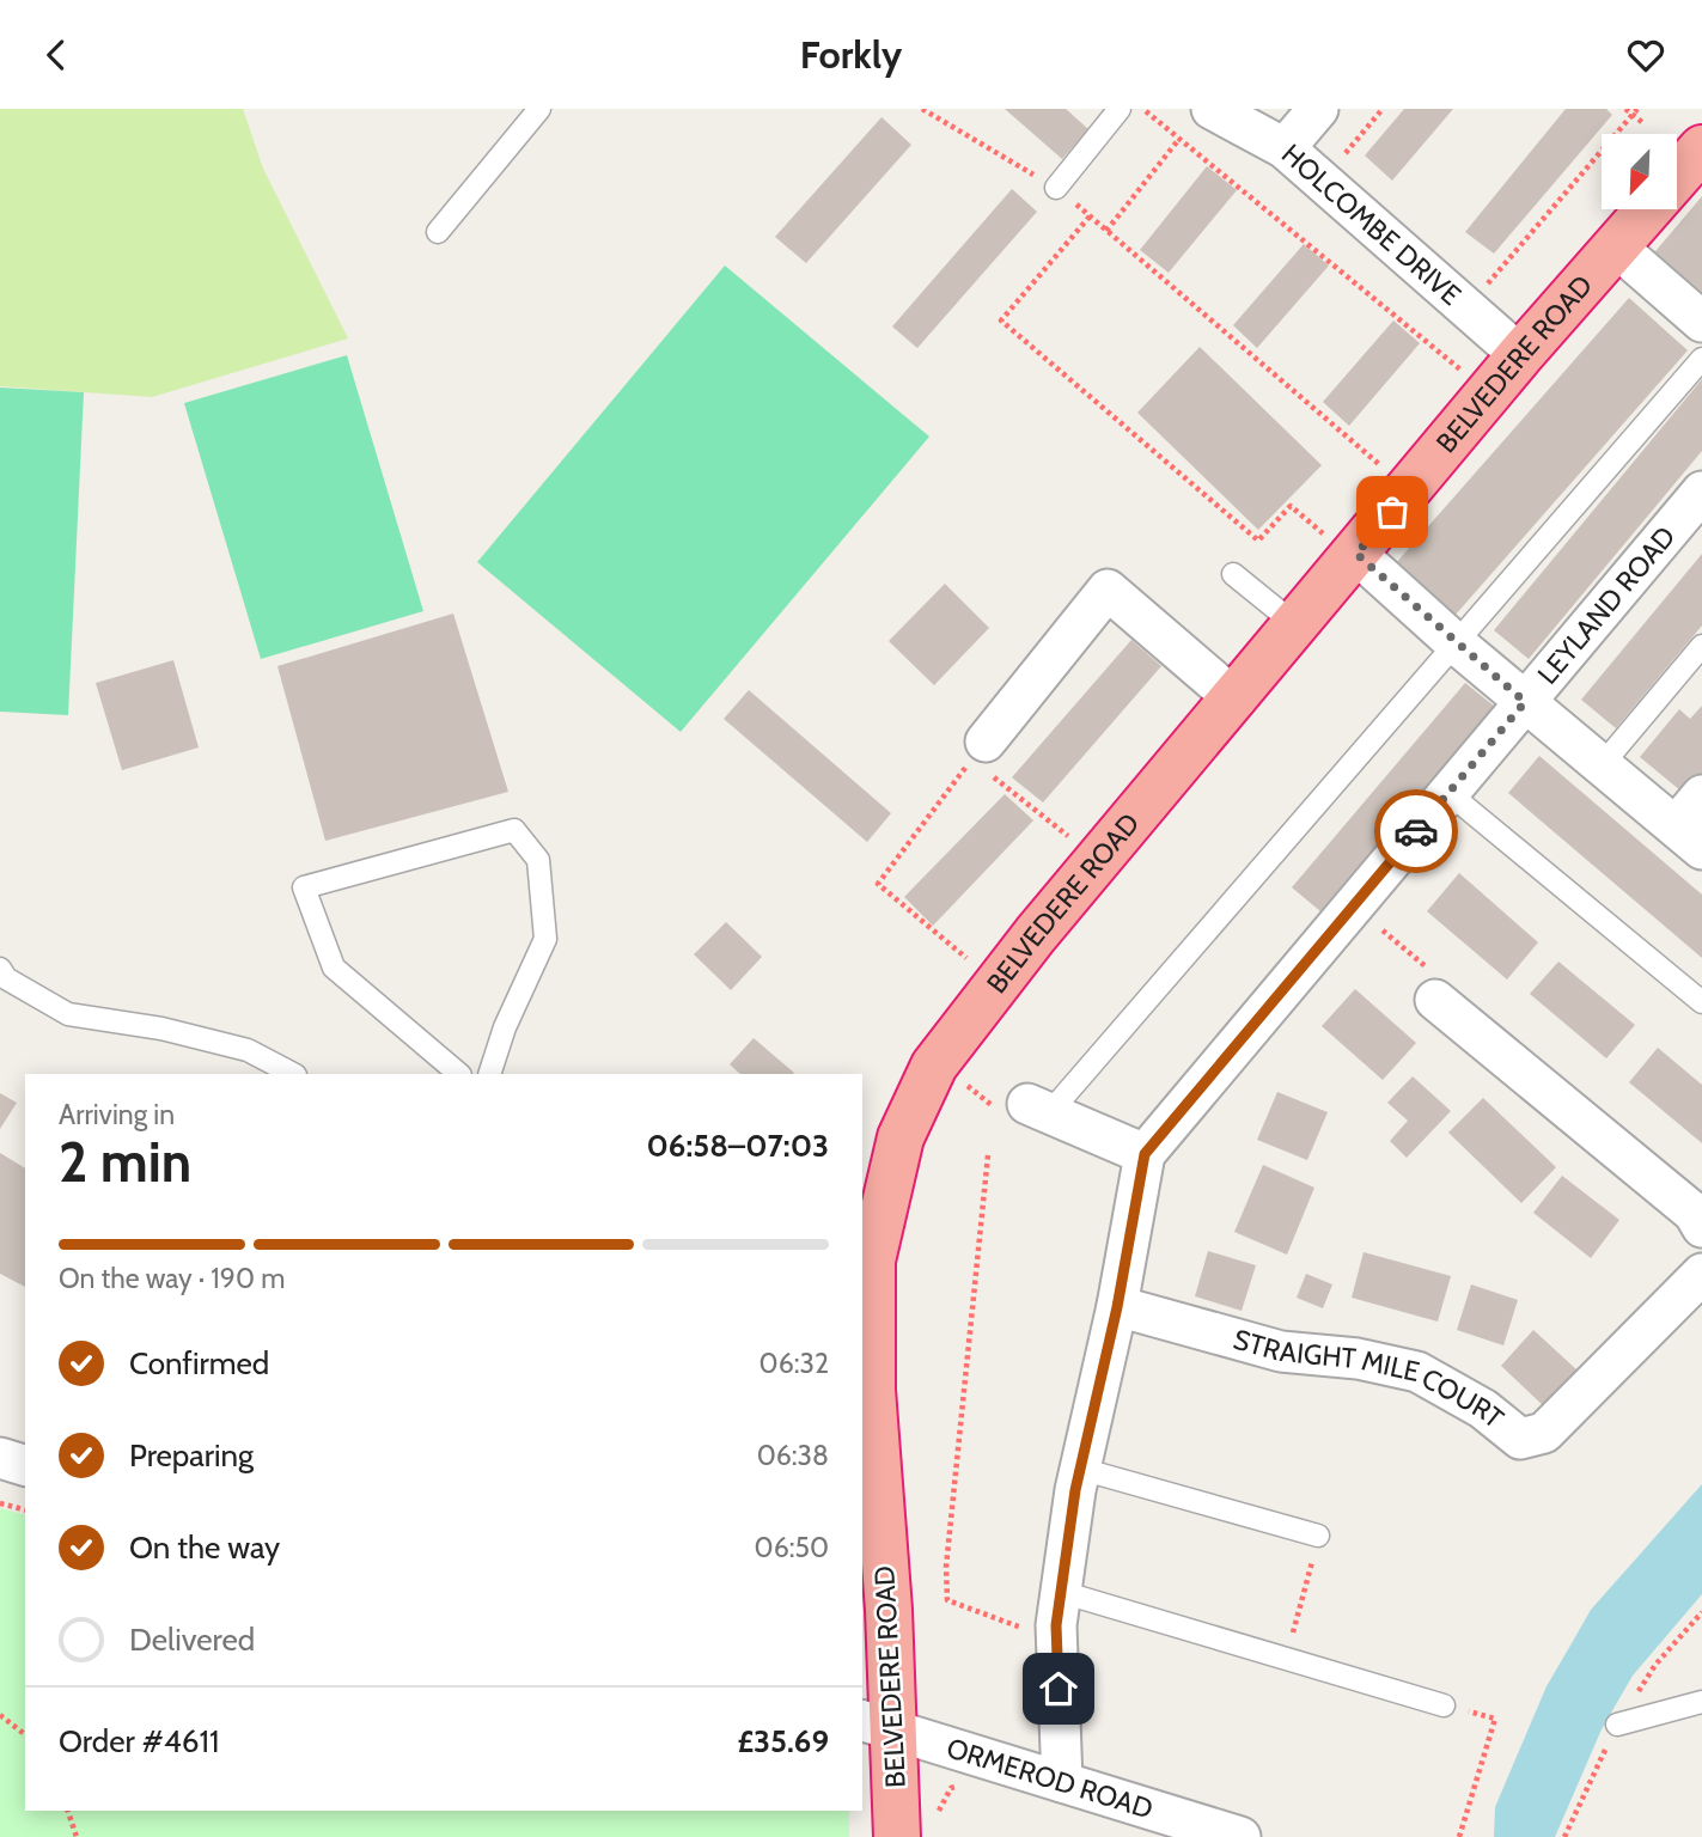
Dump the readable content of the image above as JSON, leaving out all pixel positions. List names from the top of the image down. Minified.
{"streets":{"highway":["BELVEDERE ROAD"],"street":["HOLCOMBE DRIVE","LEYLAND ROAD","STRAIGHT MILE COURT","ORMEROD ROAD"]},"crossings":[["HOLCOMBE DRIVE","BELVEDERE ROAD"],["BELVEDERE ROAD","ORMEROD ROAD"],["LEYLAND ROAD","STRAIGHT MILE COURT"],["LEYLAND ROAD","ORMEROD ROAD"]],"north":"bottom left","page":{"header":"Forkly","heading":["2 min","Arriving in","06:58–07:03"],"panel":["Order #4611","£35.69"],"bar":"On the way · 190 m","list":[["Confirmed","06:32"],["Preparing","06:38"],["On the way","06:50"],"Delivered"]}}
